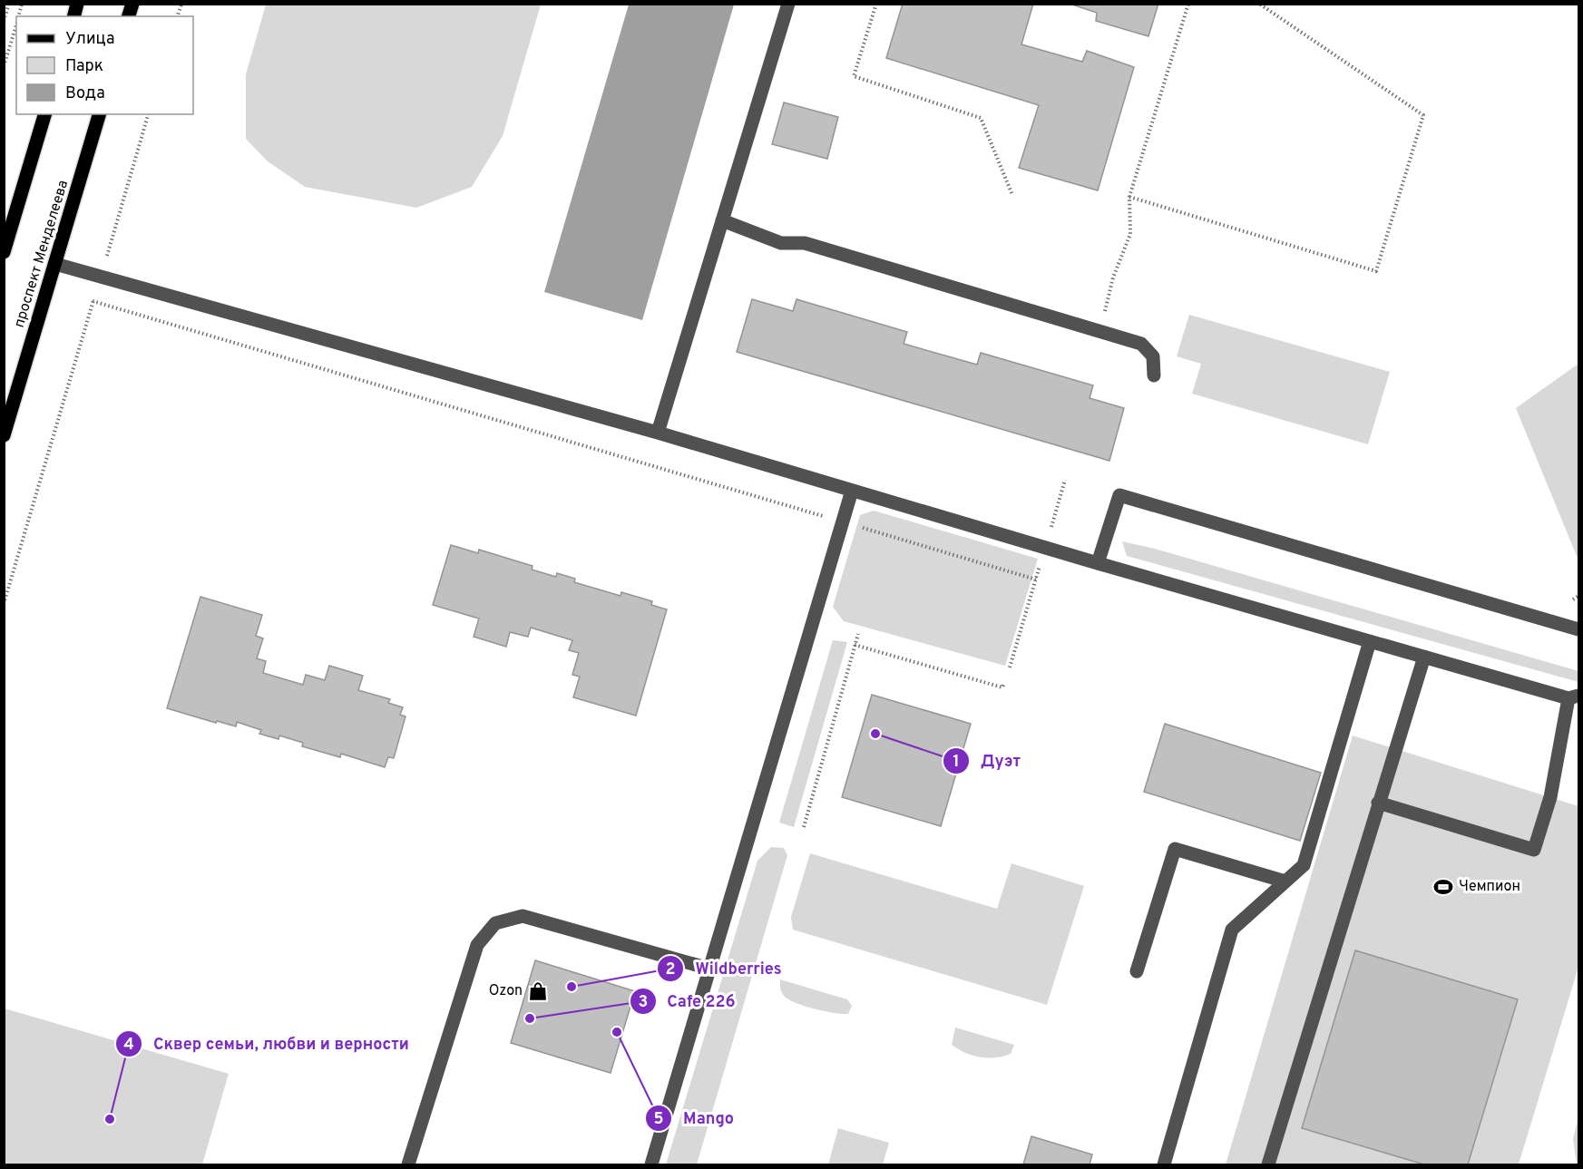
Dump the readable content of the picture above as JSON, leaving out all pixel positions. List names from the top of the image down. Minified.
{"streets":{"main road":["проспект Менделеева"]},"places":{"other":["Дуэт","Wildberries","Cafe 226","Mango","Сквер семьи, любви и верности"],"sports":["Чемпион"],"shop":["Ozon"]},"legend":["Улица","Парк","Вода"]}
